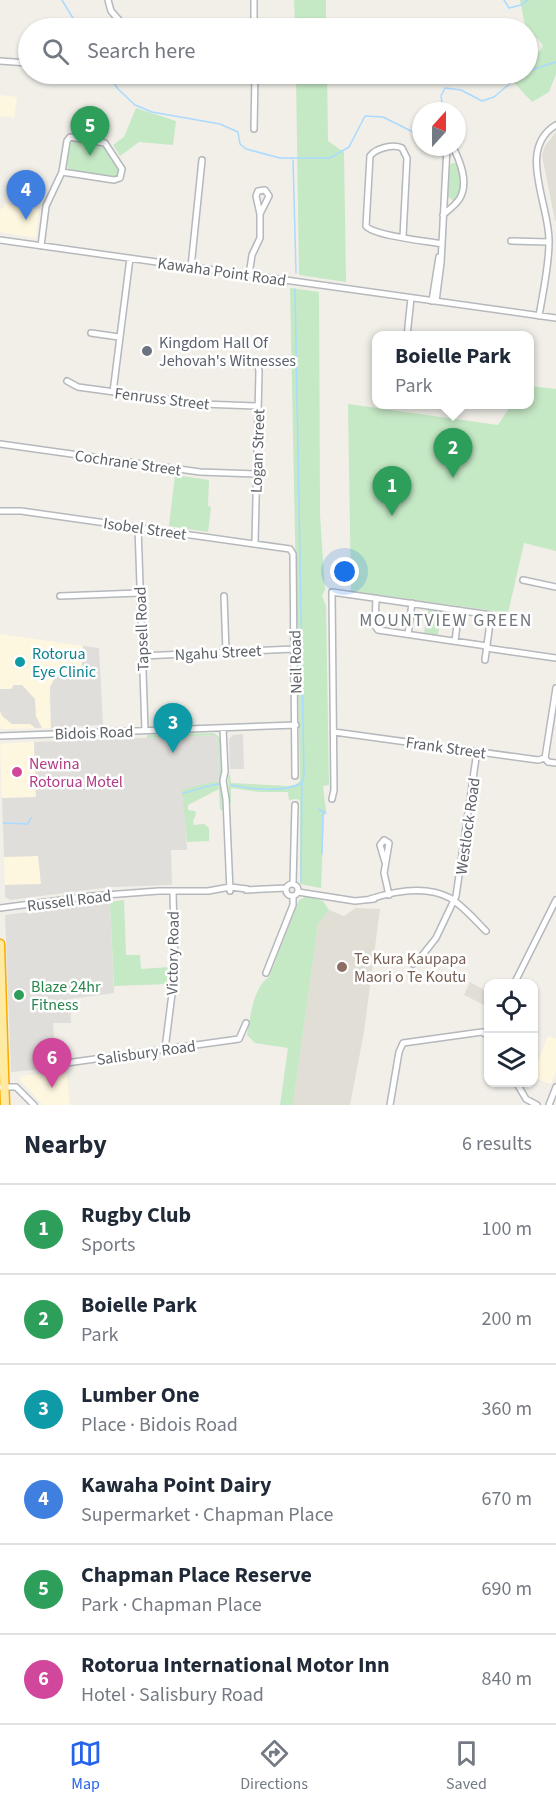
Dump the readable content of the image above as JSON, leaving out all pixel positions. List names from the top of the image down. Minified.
{"streets":{"street":["Kawaha Point Road","Fenruss Street","Logan Street","Cochrane Street","Isobel Street","Tapsell Road","Ngahu Street","Neil Road","Bidois Road","Frank Street","Westlock Road","Russell Road","Victory Road","Salisbury Road"]},"crossings":[["Fenruss Street","Logan Street"],["Logan Street","Cochrane Street"],["Logan Street","Isobel Street"],["Isobel Street","Tapsell Road"],["Isobel Street","Neil Road"],["Tapsell Road","Ngahu Street"],["Tapsell Road","Bidois Road"],["Ngahu Street","Neil Road"],["Neil Road","Bidois Road"],["Frank Street","Westlock Road"],["Russell Road","Victory Road"],["Victory Road","Salisbury Road"]],"districts":["MOUNTVIEW GREEN"],"places":["Kingdom Hall Of Jehovah's Witnesses","Rotorua Eye Clinic","Newina Rotorua Motel","Te Kura Kaupapa Maori o Te Koutu","Blaze 24hr Fitness"],"north":"top","page":{"search":"Search here","pins":["5","4","2","1","3","6"],"popup":["Boielle Park","Park"],"heading":["Nearby","6 results"],"list":[{"mark":"1","name":"Rugby Club","note":"Sports","value":"100 m"},{"mark":"2","name":"Boielle Park","note":"Park","value":"200 m"},{"mark":"3","name":"Lumber One","note":"Place · Bidois Road","value":"360 m"},{"mark":"4","name":"Kawaha Point Dairy","note":"Supermarket · Chapman Place","value":"670 m"},{"mark":"5","name":"Chapman Place Reserve","note":"Park · Chapman Place","value":"690 m"},{"mark":"6","name":"Rotorua International Motor Inn","note":"Hotel · Salisbury Road","value":"840 m"}],"nav":["Map","Directions","Saved"]}}
